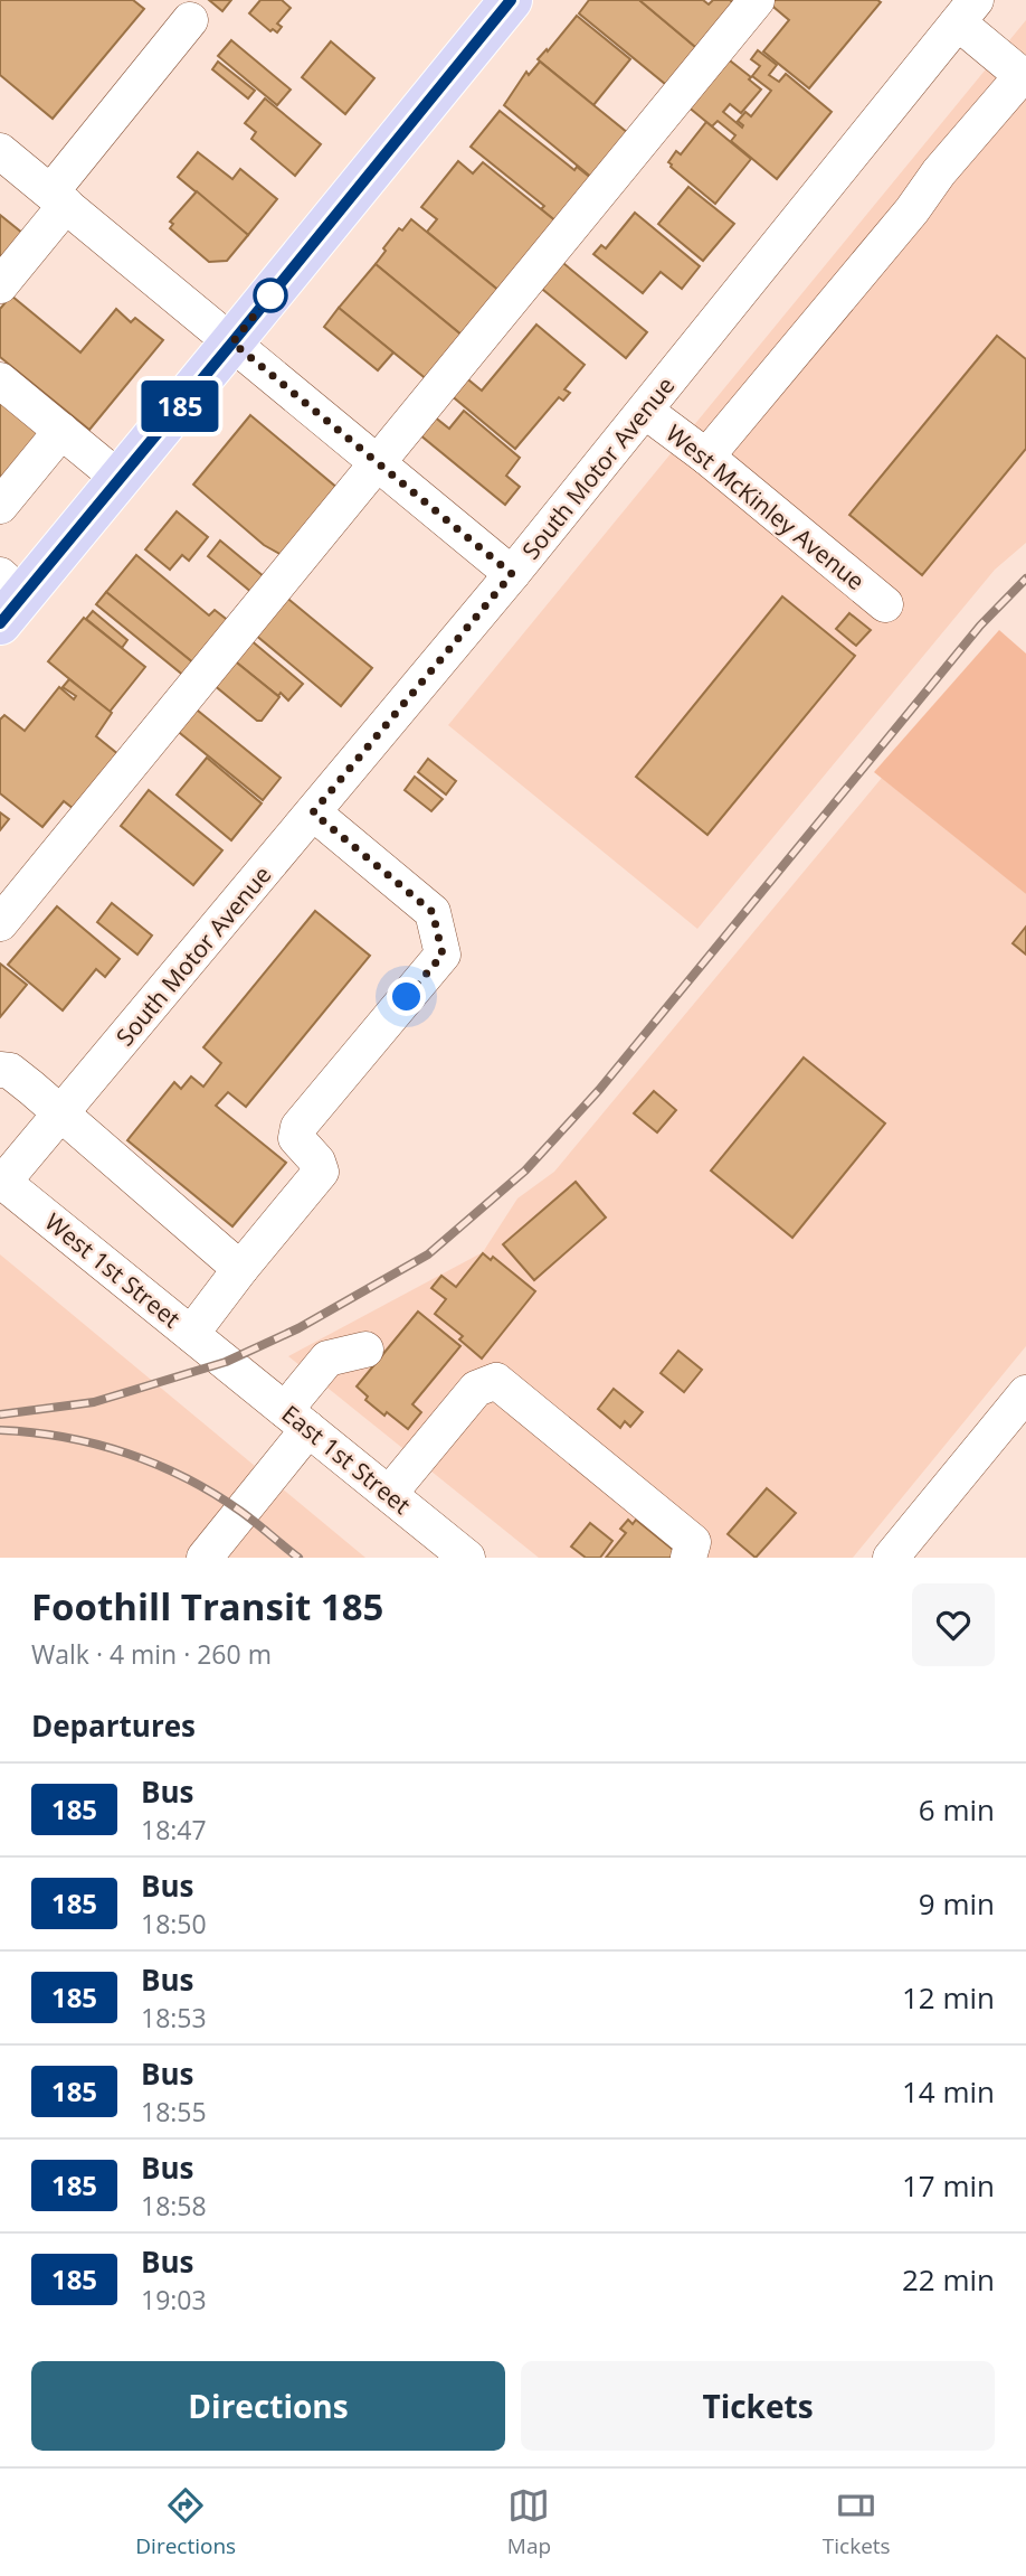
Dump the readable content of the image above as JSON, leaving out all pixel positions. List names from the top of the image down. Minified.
{"streets":{"street":["South Motor Avenue","West McKinley Avenue","West 1st Street","East 1st Street"]},"crossings":[["South Motor Avenue","West McKinley Avenue"],["South Motor Avenue","West 1st Street"],["West 1st Street","East 1st Street"]],"lines":["bus line 185"],"page":{"on_map":"185","heading":[["Foothill Transit 185","Walk · 4 min · 260 m"],"Departures"],"list":[{"mark":"185","name":"Bus","note":"18:47","value":"6 min"},{"mark":"185","name":"Bus","note":"18:50","value":"9 min"},{"mark":"185","name":"Bus","note":"18:53","value":"12 min"},{"mark":"185","name":"Bus","note":"18:55","value":"14 min"},{"mark":"185","name":"Bus","note":"18:58","value":"17 min"},{"mark":"185","name":"Bus","note":"19:03","value":"22 min"}],"buttons":["Directions","Tickets"],"tabs":["Directions","Map","Tickets"]}}
